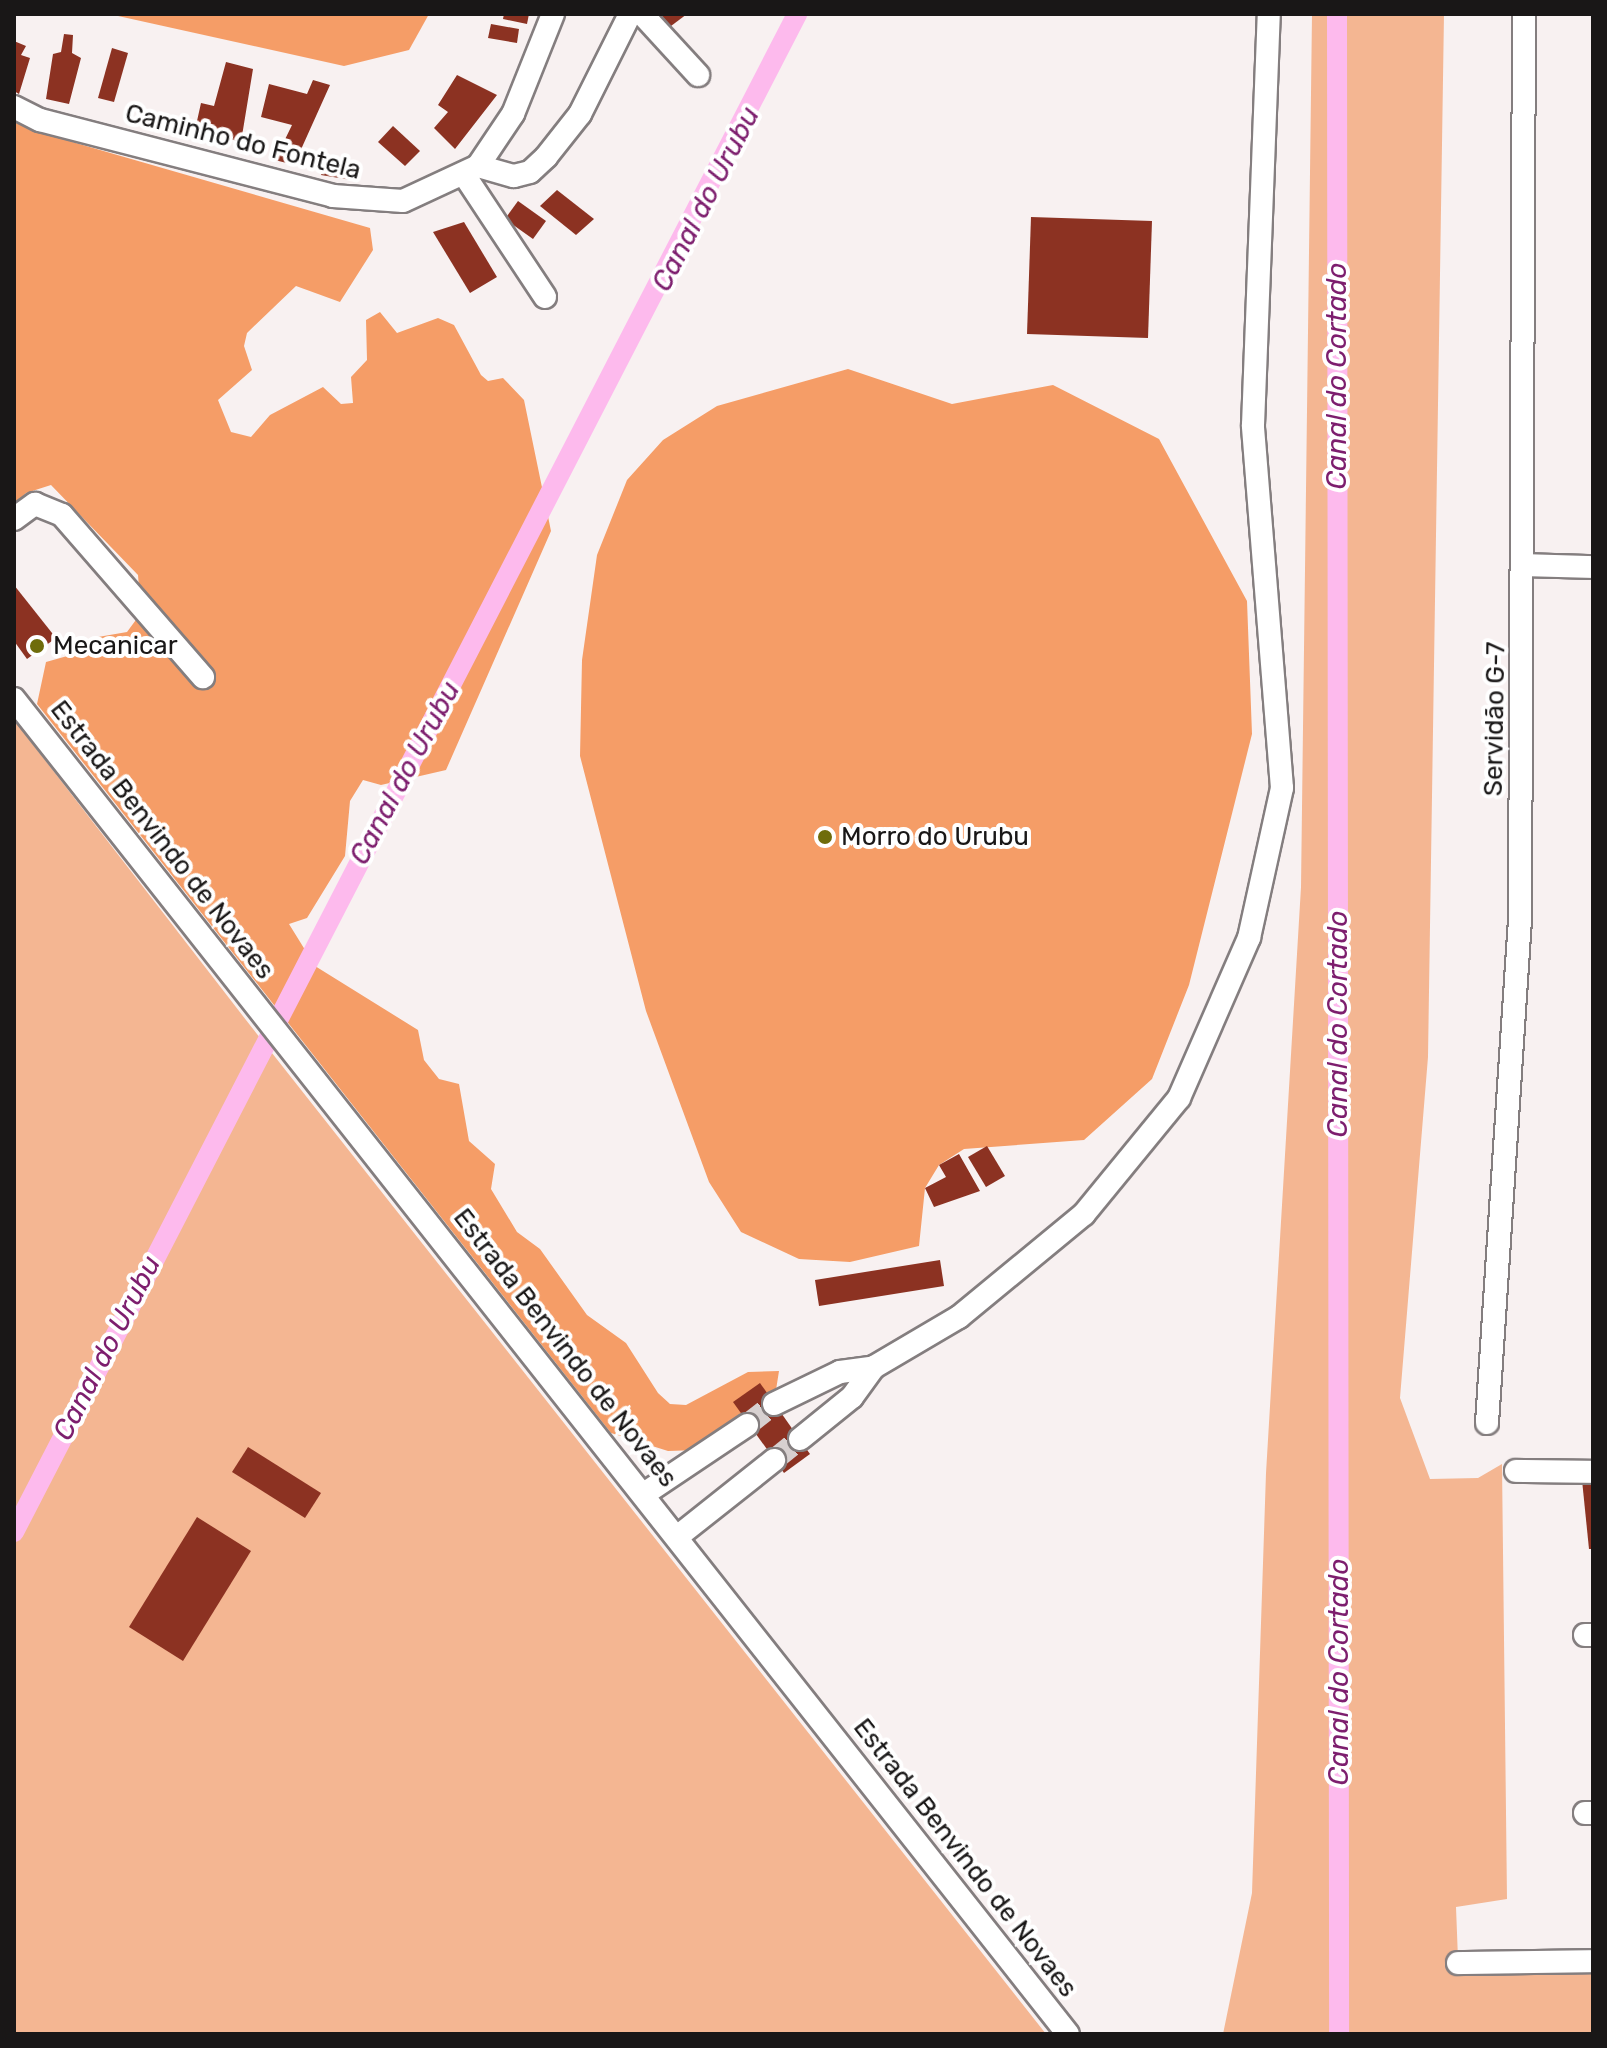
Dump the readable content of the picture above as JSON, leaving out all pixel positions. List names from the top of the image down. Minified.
{"streets":{"street":["Caminho do Fontela","Servidão G-7","Estrada Benvindo de Novaes"]},"water":["Canal do Urubu","Canal do Cortado"],"places":["Mecanicar","Morro do Urubu"]}
